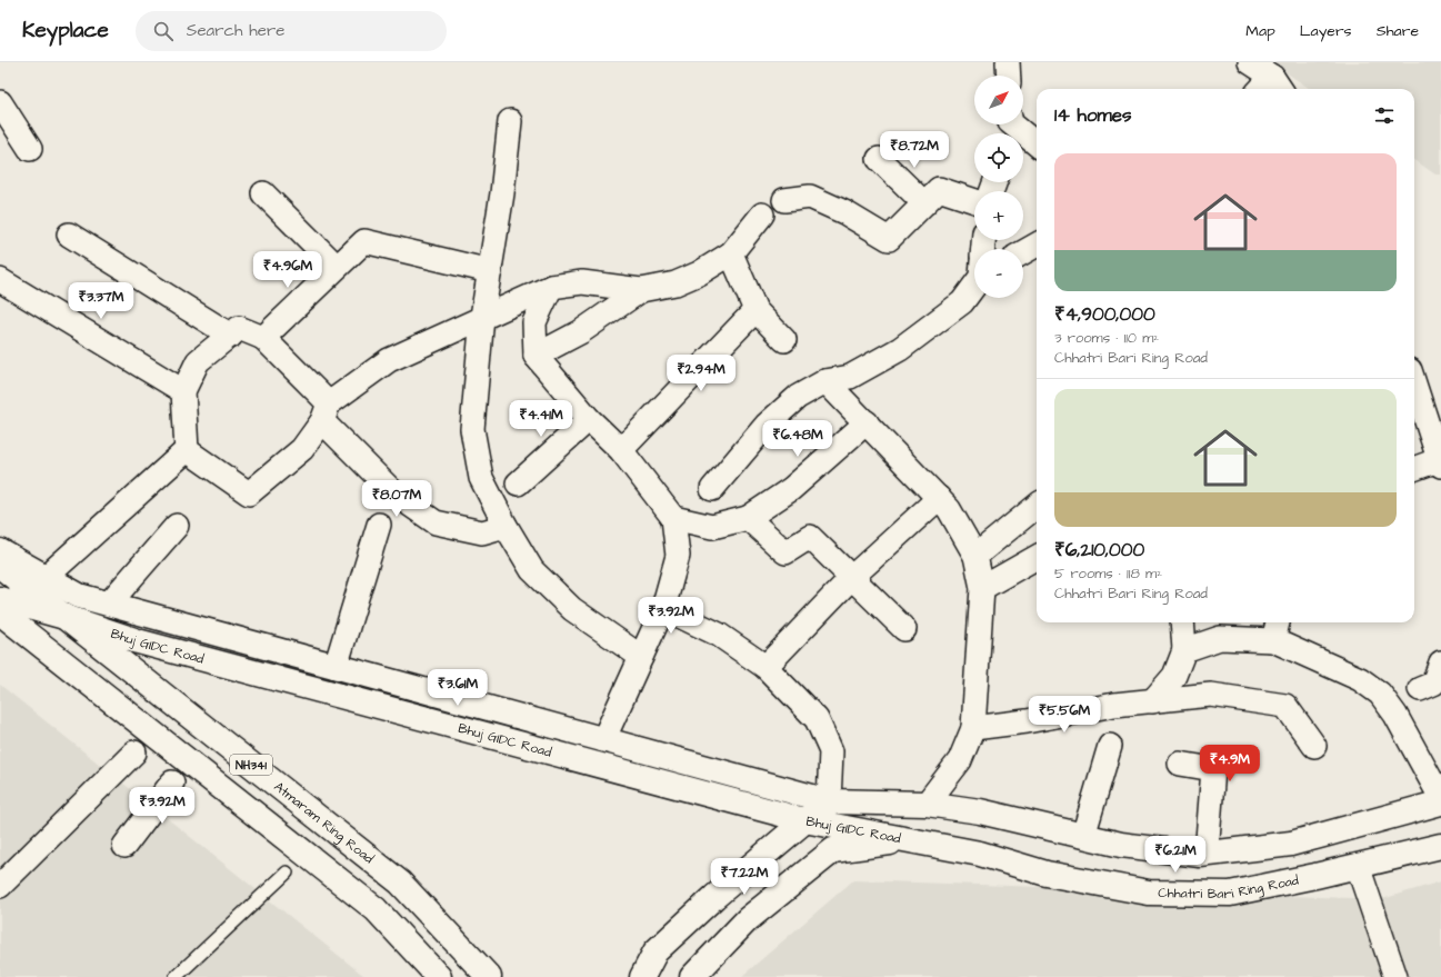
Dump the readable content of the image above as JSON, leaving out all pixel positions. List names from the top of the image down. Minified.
{"streets":{"main road":["Bhuj GIDC Road","NH341","Atmaram Ring Road","Chhatri Bari Ring Road"]},"crossings":[["Bhuj GIDC Road","Atmaram Ring Road"],["Bhuj GIDC Road","Chhatri Bari Ring Road"]],"north":"top right","page":{"header":"Keyplace","search":"Search here","nav":["Map","Layers","Share"],"map_buttons":["+","−"],"heading":"14 homes","price":["₹8.72M","₹4.96M","₹3.37M","₹2.94M","₹4.41M","₹6.48M","₹8.07M","₹3.92M","₹3.61M","₹5.56M","₹4.9M","₹3.92M","₹6.21M","₹7.22M"],"list":[{"name":"₹4,900,000","note":"3 rooms · 110 m² · Chhatri Bari Ring Road"},{"name":"₹6,210,000","note":"5 rooms · 118 m² · Chhatri Bari Ring Road"}]}}
